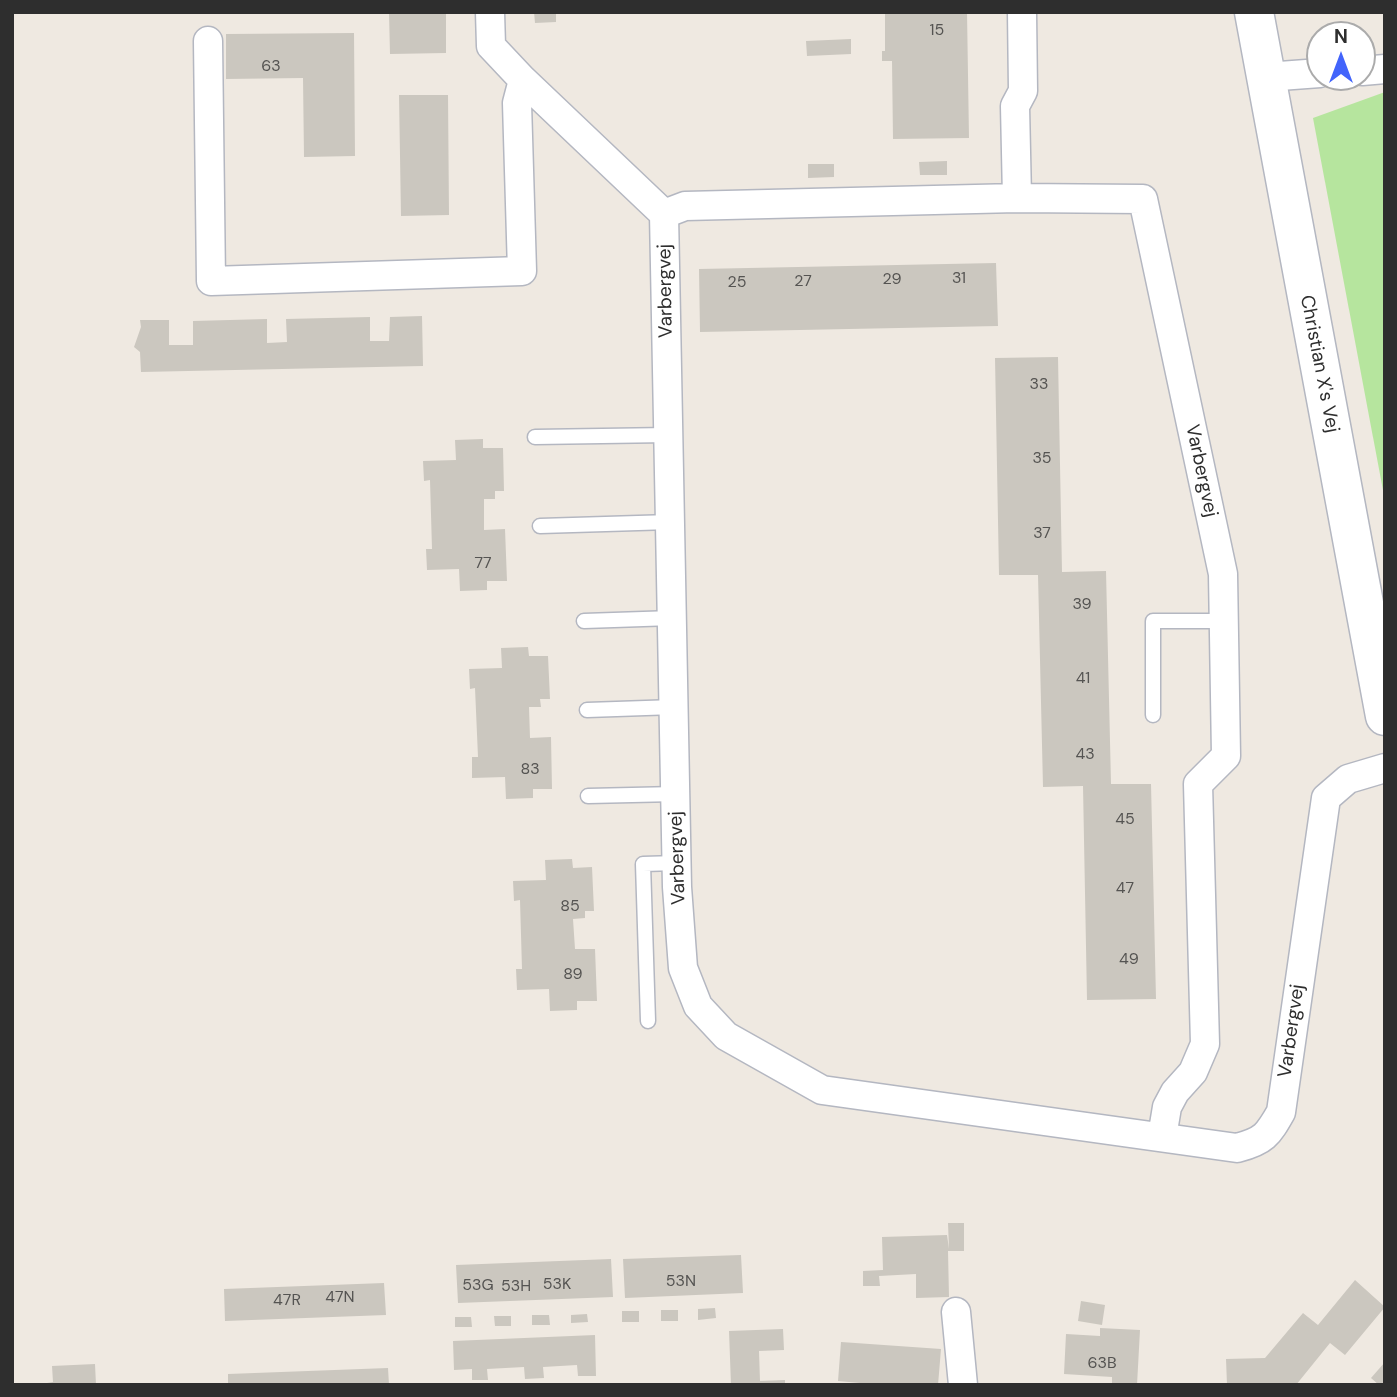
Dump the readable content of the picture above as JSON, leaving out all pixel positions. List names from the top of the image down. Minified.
{"streets":{"street":["Varbergvej","Christian X's Vej"]},"house_numbers":["15","63","31","29","27","25","33","35","37","77","39","41","43","83","45","47","85","49","89","53N","53K","53G","53H","47N","47R","63B"],"north":"top"}
